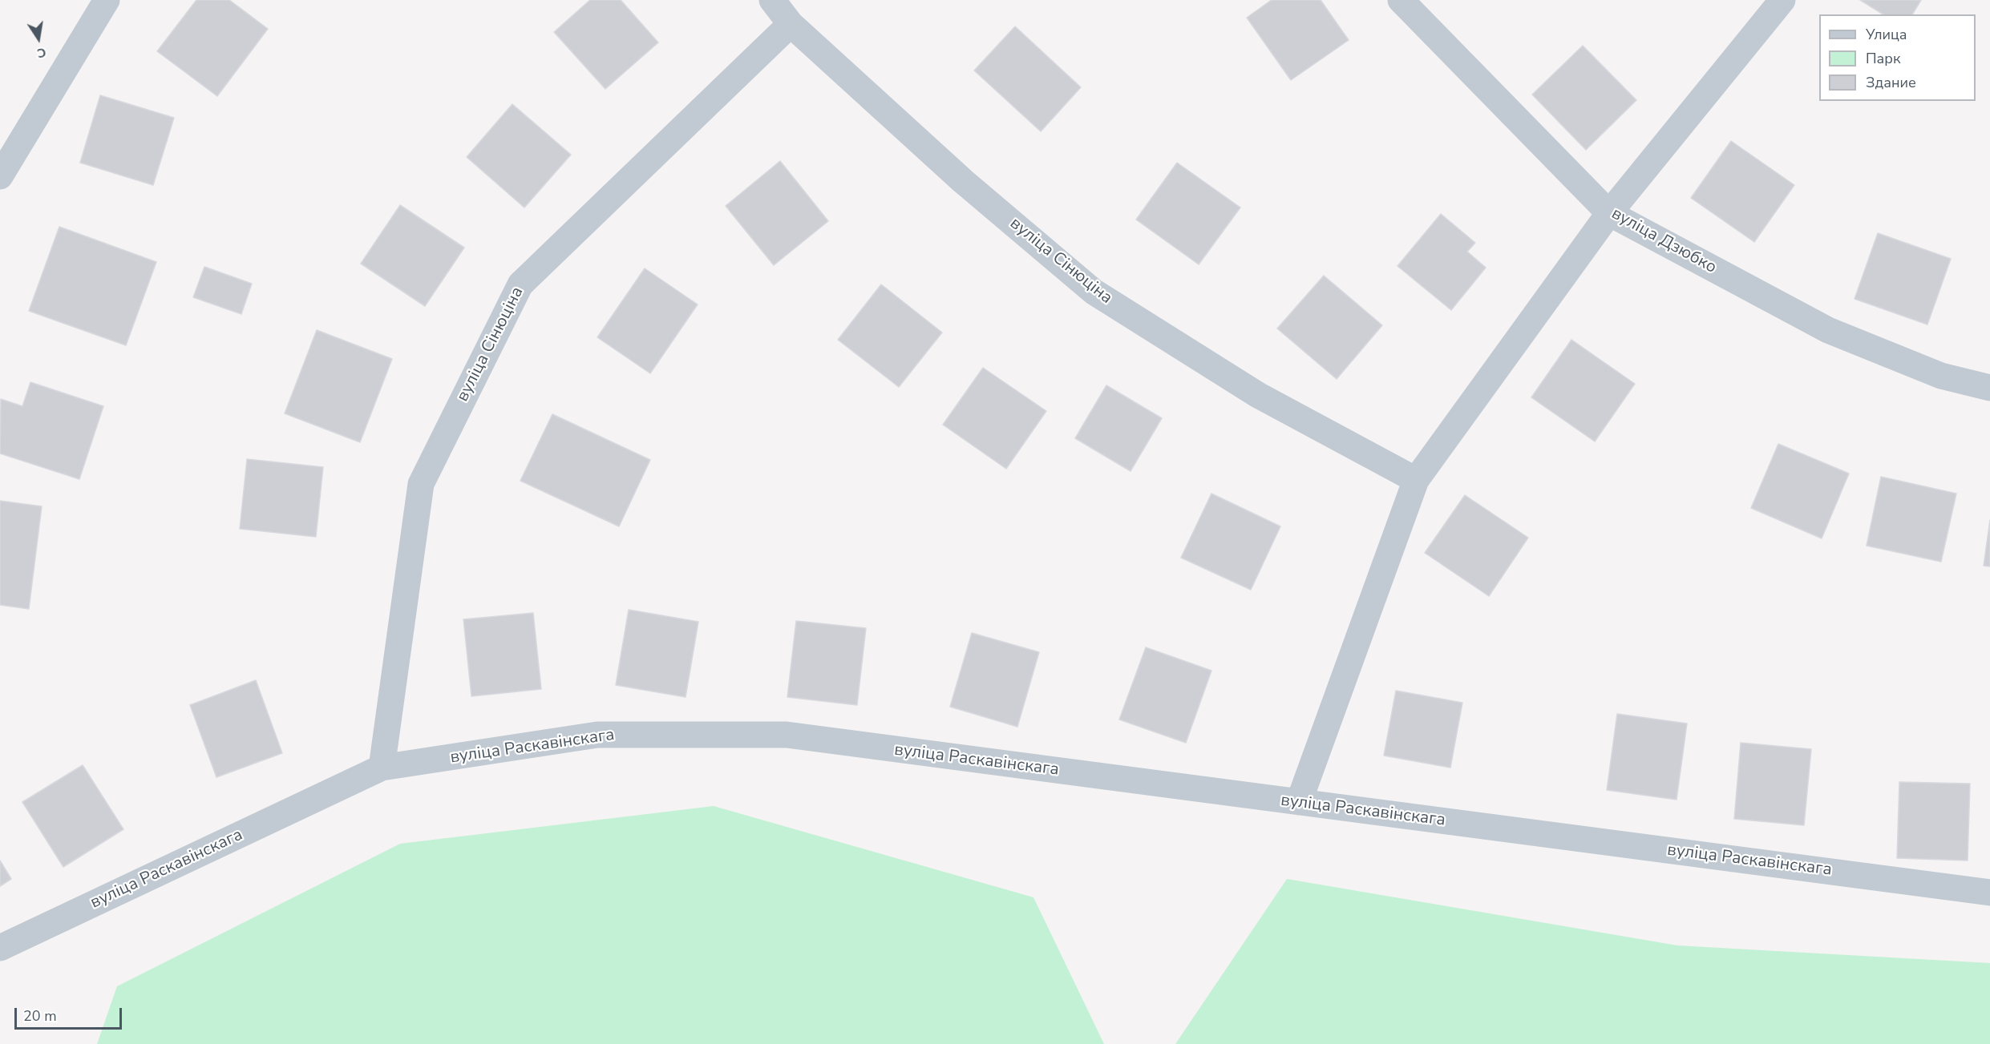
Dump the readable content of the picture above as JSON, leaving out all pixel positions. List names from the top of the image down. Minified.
{"streets":{"street":["вуліца Дзюбко","вуліца Сінюціна","вуліца Раскавінскага"]},"crossings":[["вуліца Сінюціна","вуліца Раскавінскага"]],"legend":["Улица","Парк","Здание"],"scale_bar":"20 m","north":"bottom"}
